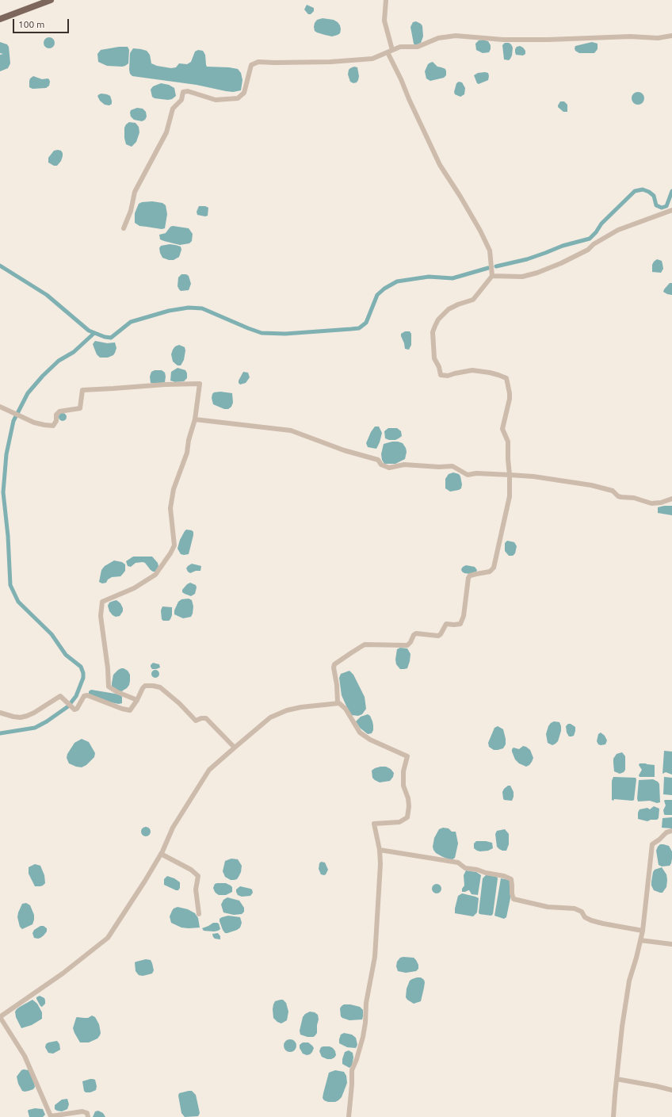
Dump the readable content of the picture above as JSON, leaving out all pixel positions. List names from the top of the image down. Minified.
{"scale_bar":"100 m"}
